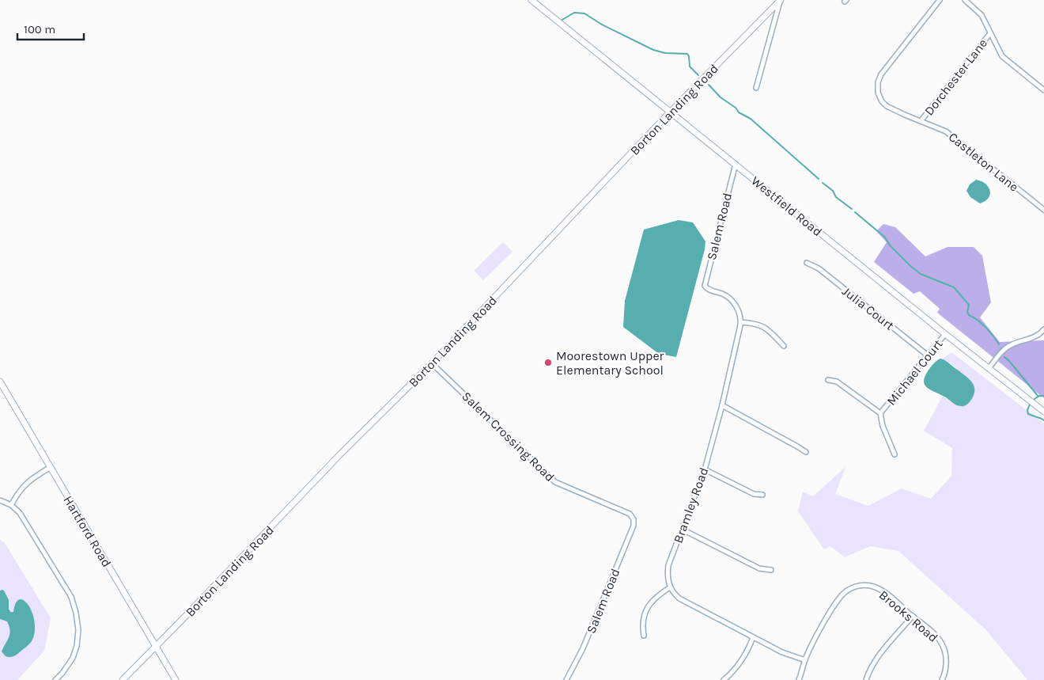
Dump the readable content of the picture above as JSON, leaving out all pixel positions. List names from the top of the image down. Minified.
{"streets":{"street":["Dorchester Lane","Borton Landing Road","Castleton Lane","Westfield Road","Salem Road","Julia Court","Michael Court","Salem Crossing Road","Bramley Road","Hartford Road","Brooks Road"]},"crossings":[["Dorchester Lane","Castleton Lane"],["Borton Landing Road","Westfield Road"],["Borton Landing Road","Salem Crossing Road"],["Borton Landing Road","Hartford Road"],["Westfield Road","Salem Road"],["Westfield Road","Michael Court"],["Salem Road","Salem Crossing Road"],["Salem Road","Bramley Road"],["Julia Court","Michael Court"]],"places":["Moorestown Upper Elementary School"],"scale_bar":"100 m"}
